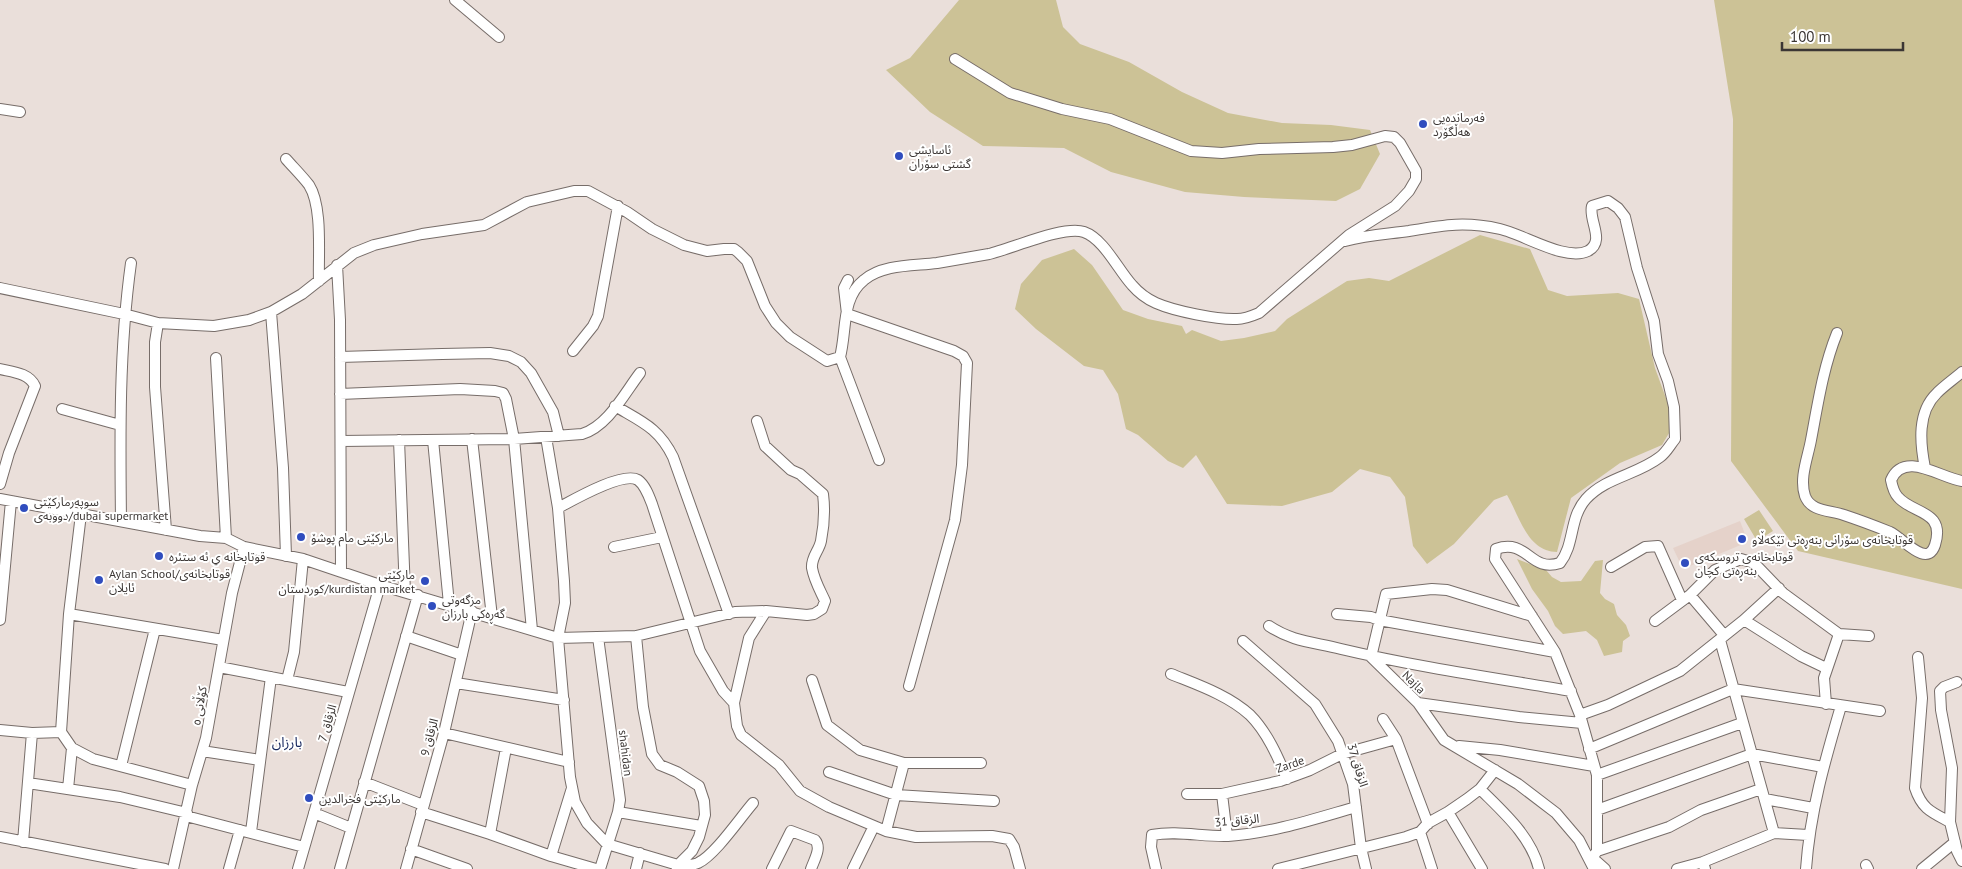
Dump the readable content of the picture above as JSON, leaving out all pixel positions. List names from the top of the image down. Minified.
{"streets":{"street":["Najla","کۆڵانی ٥","الزقاق 7","الزقاق 9","shahidan","Zarde","الزقاق 37","الزقاق 31"]},"crossings":[["Zarde","الزقاق 37"],["الزقاق 37","الزقاق 31"]],"districts":["بارزان"],"places":["فەرماندەیی هەڵگۆرد","ئاسایشی گشتی سۆران","سوپەرمارکێتی دووبەی/dubai supermarket","مارکێتی مام پوشۆ","قوتابخانەی سۆرانی بنەڕەتی تێکەڵاو","قوتابخانه ي ئه ستئره","قوتابخانەی تروسکەی بنەڕەتی کچان","Aylan School/قوتابخانەی ئایلان","مارکێتی کوردستان/kurdistan market","مزگەوتی گەڕەکی بارزان","مارکێتی فخرالدین"],"scale_bar":"100 m"}
